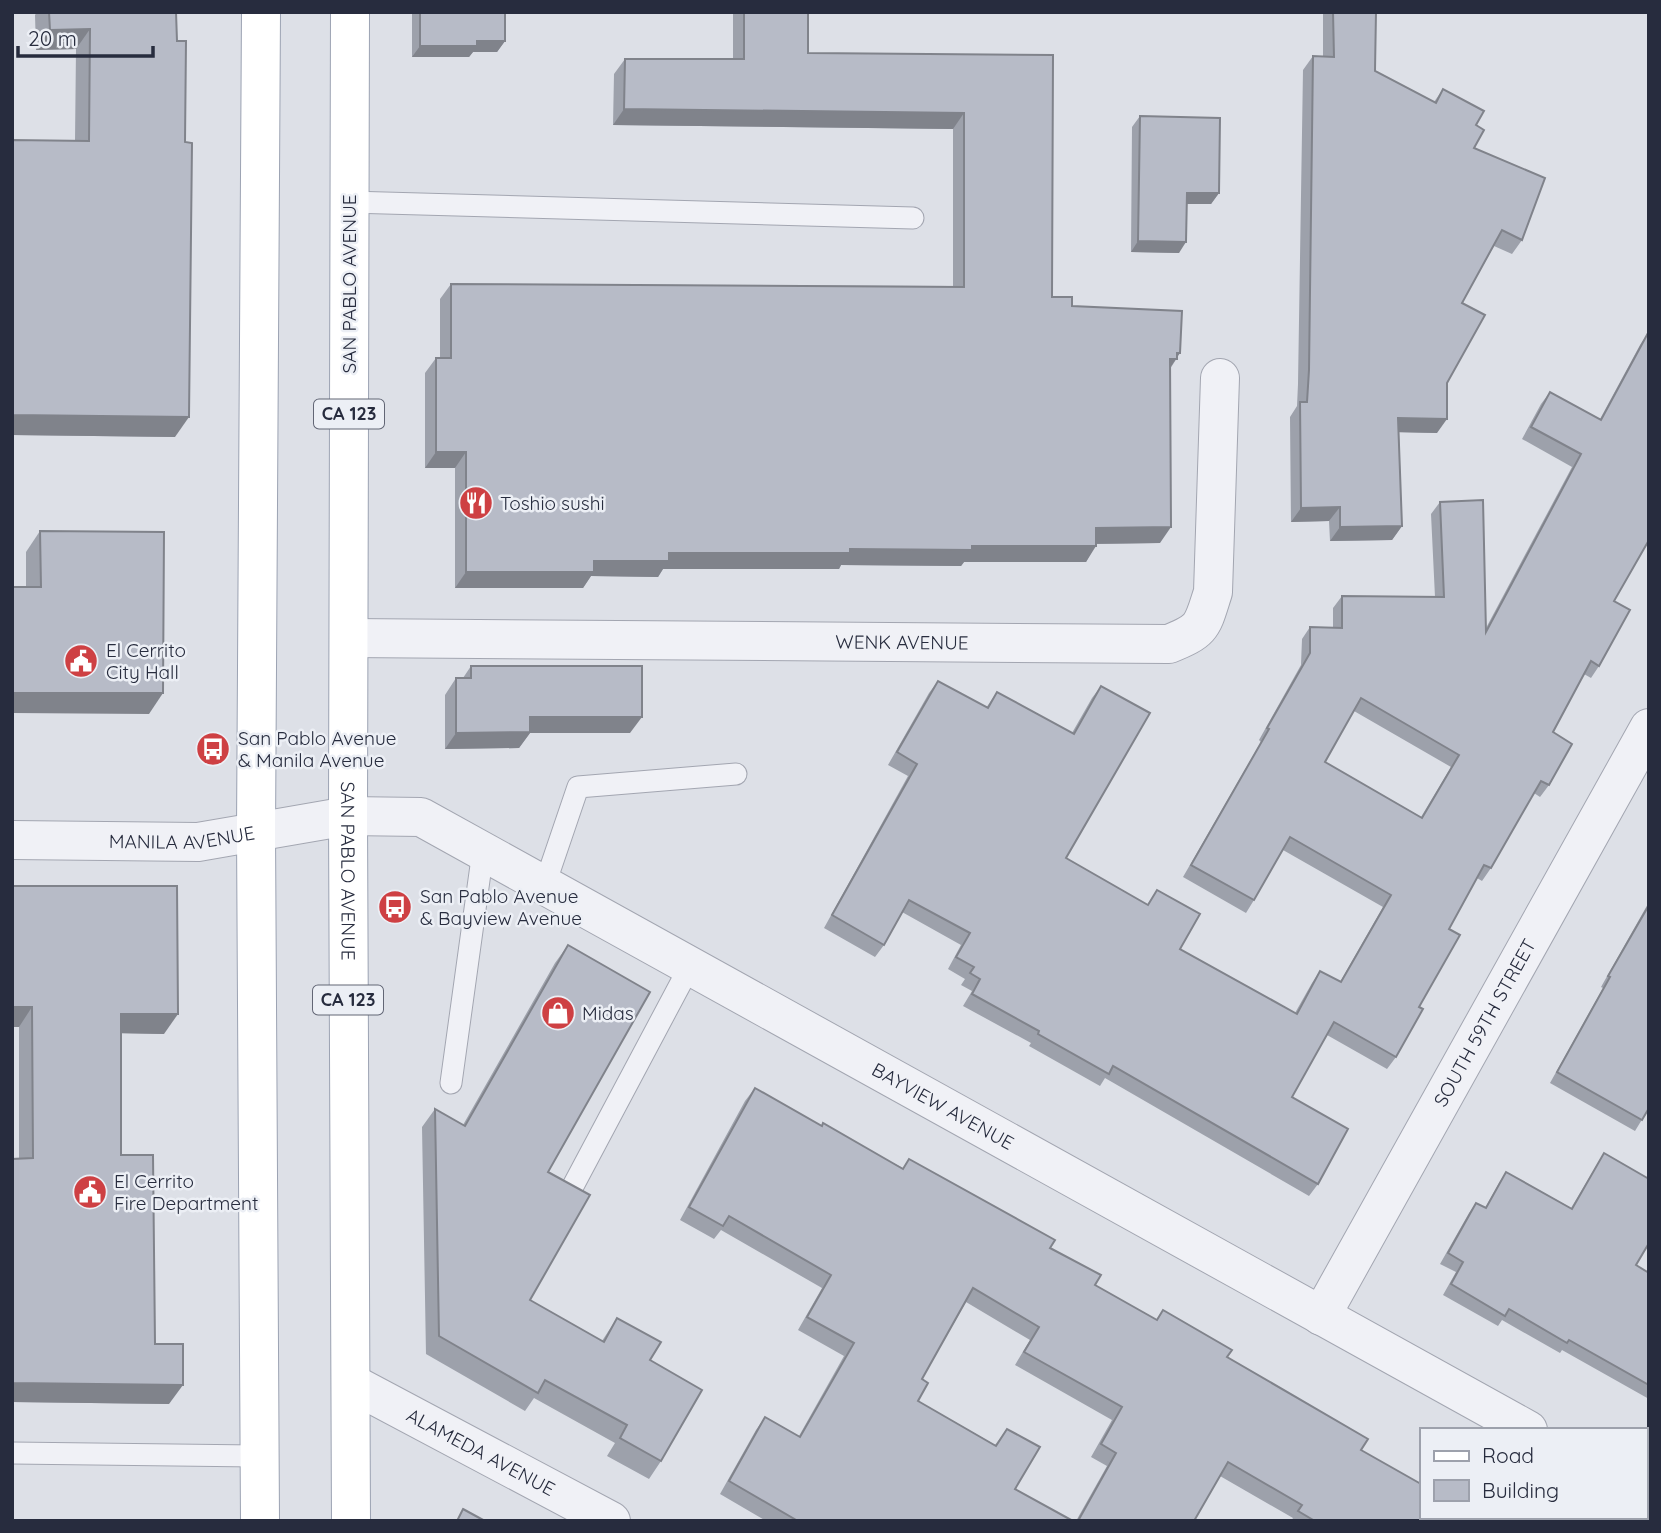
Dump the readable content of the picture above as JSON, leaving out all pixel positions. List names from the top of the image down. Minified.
{"streets":{"main road":["SAN PABLO AVENUE","CA 123"],"street":["WENK AVENUE","MANILA AVENUE","SOUTH 59TH STREET","BAYVIEW AVENUE","ALAMEDA AVENUE"]},"crossings":[["SAN PABLO AVENUE","WENK AVENUE"],["SAN PABLO AVENUE","MANILA AVENUE"],["SAN PABLO AVENUE","BAYVIEW AVENUE"],["SAN PABLO AVENUE","ALAMEDA AVENUE"],["MANILA AVENUE","BAYVIEW AVENUE"],["SOUTH 59TH STREET","BAYVIEW AVENUE"]],"places":{"restaurant":["Toshio sushi"],"public building":["El Cerrito City Hall","El Cerrito Fire Department"],"bus stop":["San Pablo Avenue & Manila Avenue","San Pablo Avenue & Bayview Avenue"],"shop":["Midas"]},"legend":["Road","Building"],"scale_bar":"20 m"}
